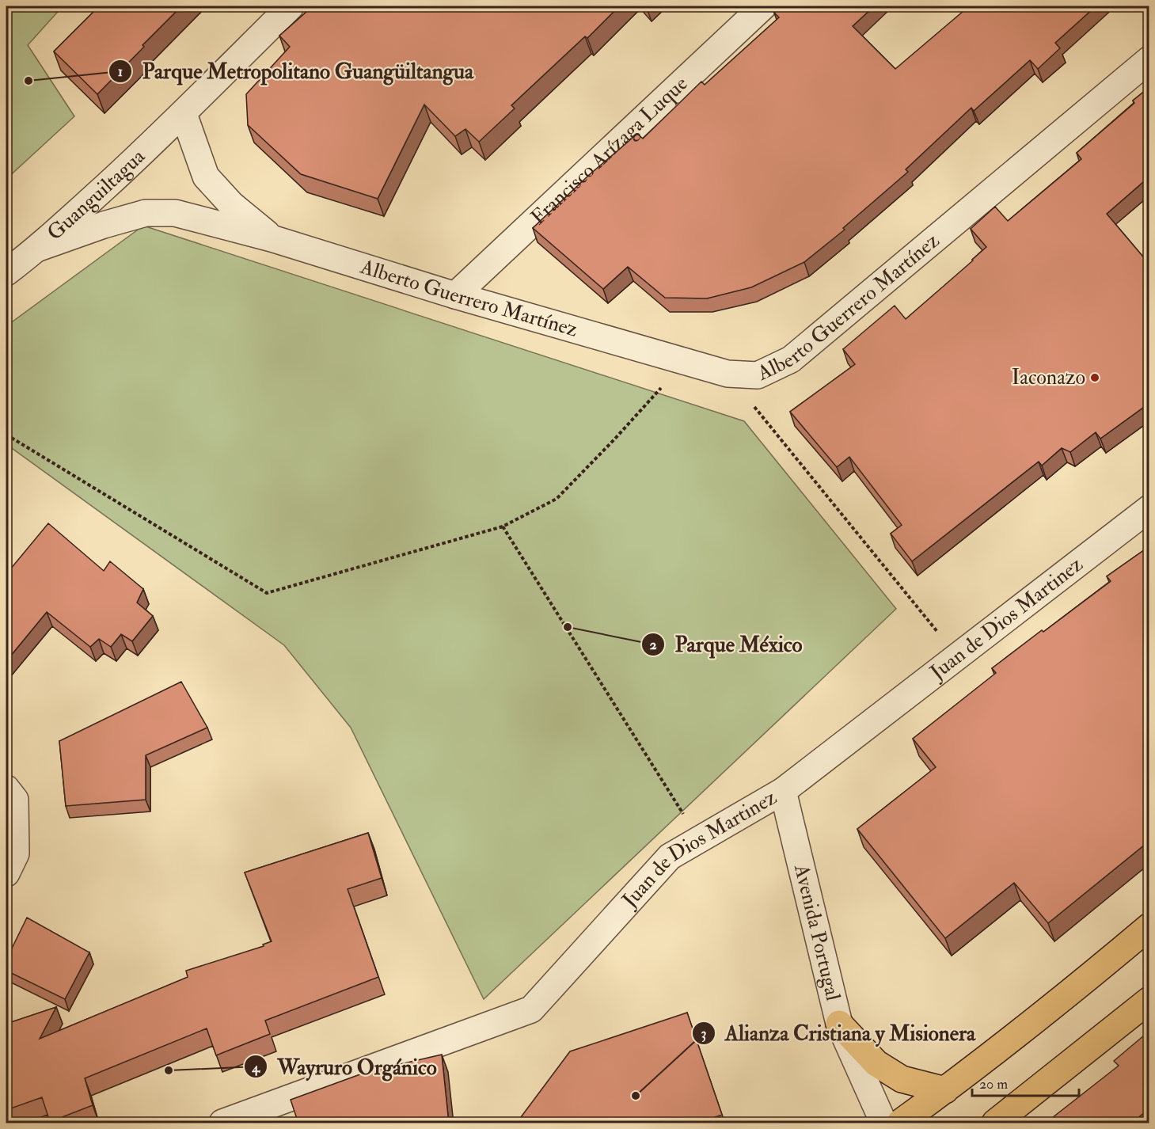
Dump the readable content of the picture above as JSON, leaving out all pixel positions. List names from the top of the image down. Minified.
{"streets":{"street":["Francisco Arízaga Luque","Guanguiltagua","Alberto Guerrero Martínez","Juan de Dios Martinez","Avenida Portugal"]},"crossings":[["Francisco Arízaga Luque","Alberto Guerrero Martínez"],["Guanguiltagua","Alberto Guerrero Martínez"],["Juan de Dios Martinez","Avenida Portugal"]],"places":["Parque Metropolitano Guangüiltangua","Iaconazo","Parque México","Wayruro Orgánico","Alianza Cristiana y Misionera"],"scale_bar":"20 m"}
